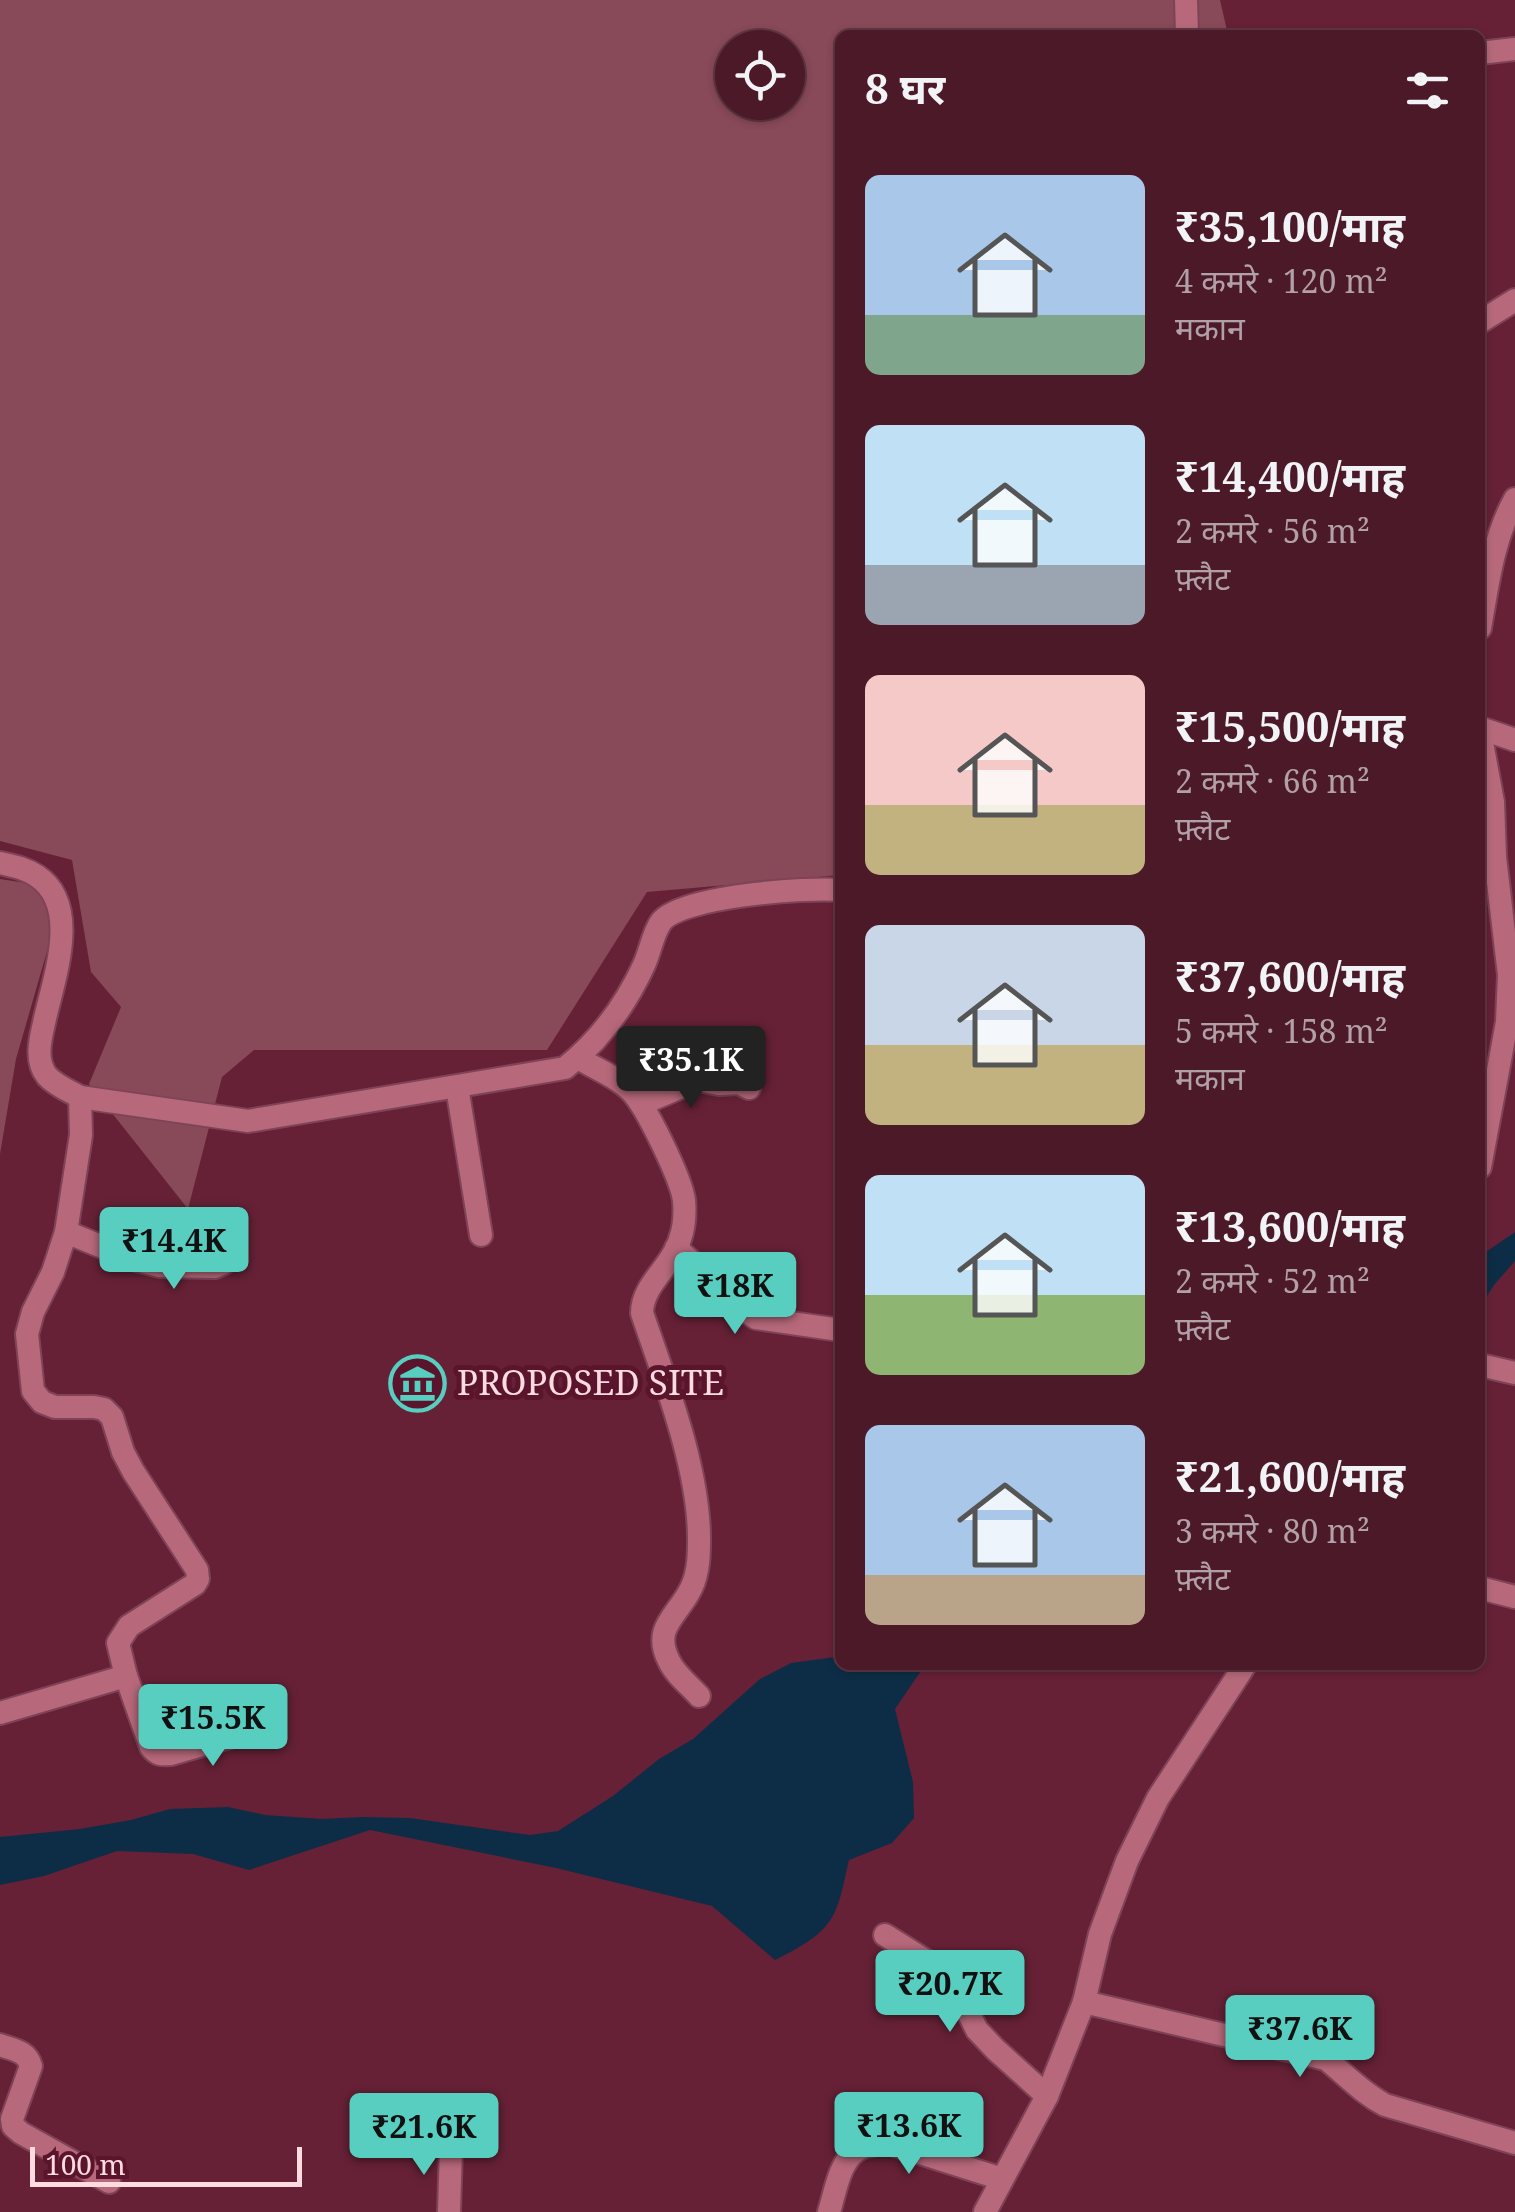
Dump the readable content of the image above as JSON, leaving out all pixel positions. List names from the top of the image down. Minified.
{"places":{"museum":["PROPOSED SITE"]},"scale_bar":"100 m","page":{"heading":"8 घर","list":[{"name":"₹35,100/माह","note":"4 कमरे · 120 m² · मकान"},{"name":"₹14,400/माह","note":"2 कमरे · 56 m² · फ़्लैट"},{"name":"₹15,500/माह","note":"2 कमरे · 66 m² · फ़्लैट"},{"name":"₹37,600/माह","note":"5 कमरे · 158 m² · मकान"},{"name":"₹13,600/माह","note":"2 कमरे · 52 m² · फ़्लैट"},{"name":"₹21,600/माह","note":"3 कमरे · 80 m² · फ़्लैट"}],"price":["₹35.1K","₹14.4K","₹18K","₹15.5K","₹20.7K","₹37.6K","₹13.6K","₹21.6K"],"scale":"100 m"}}
